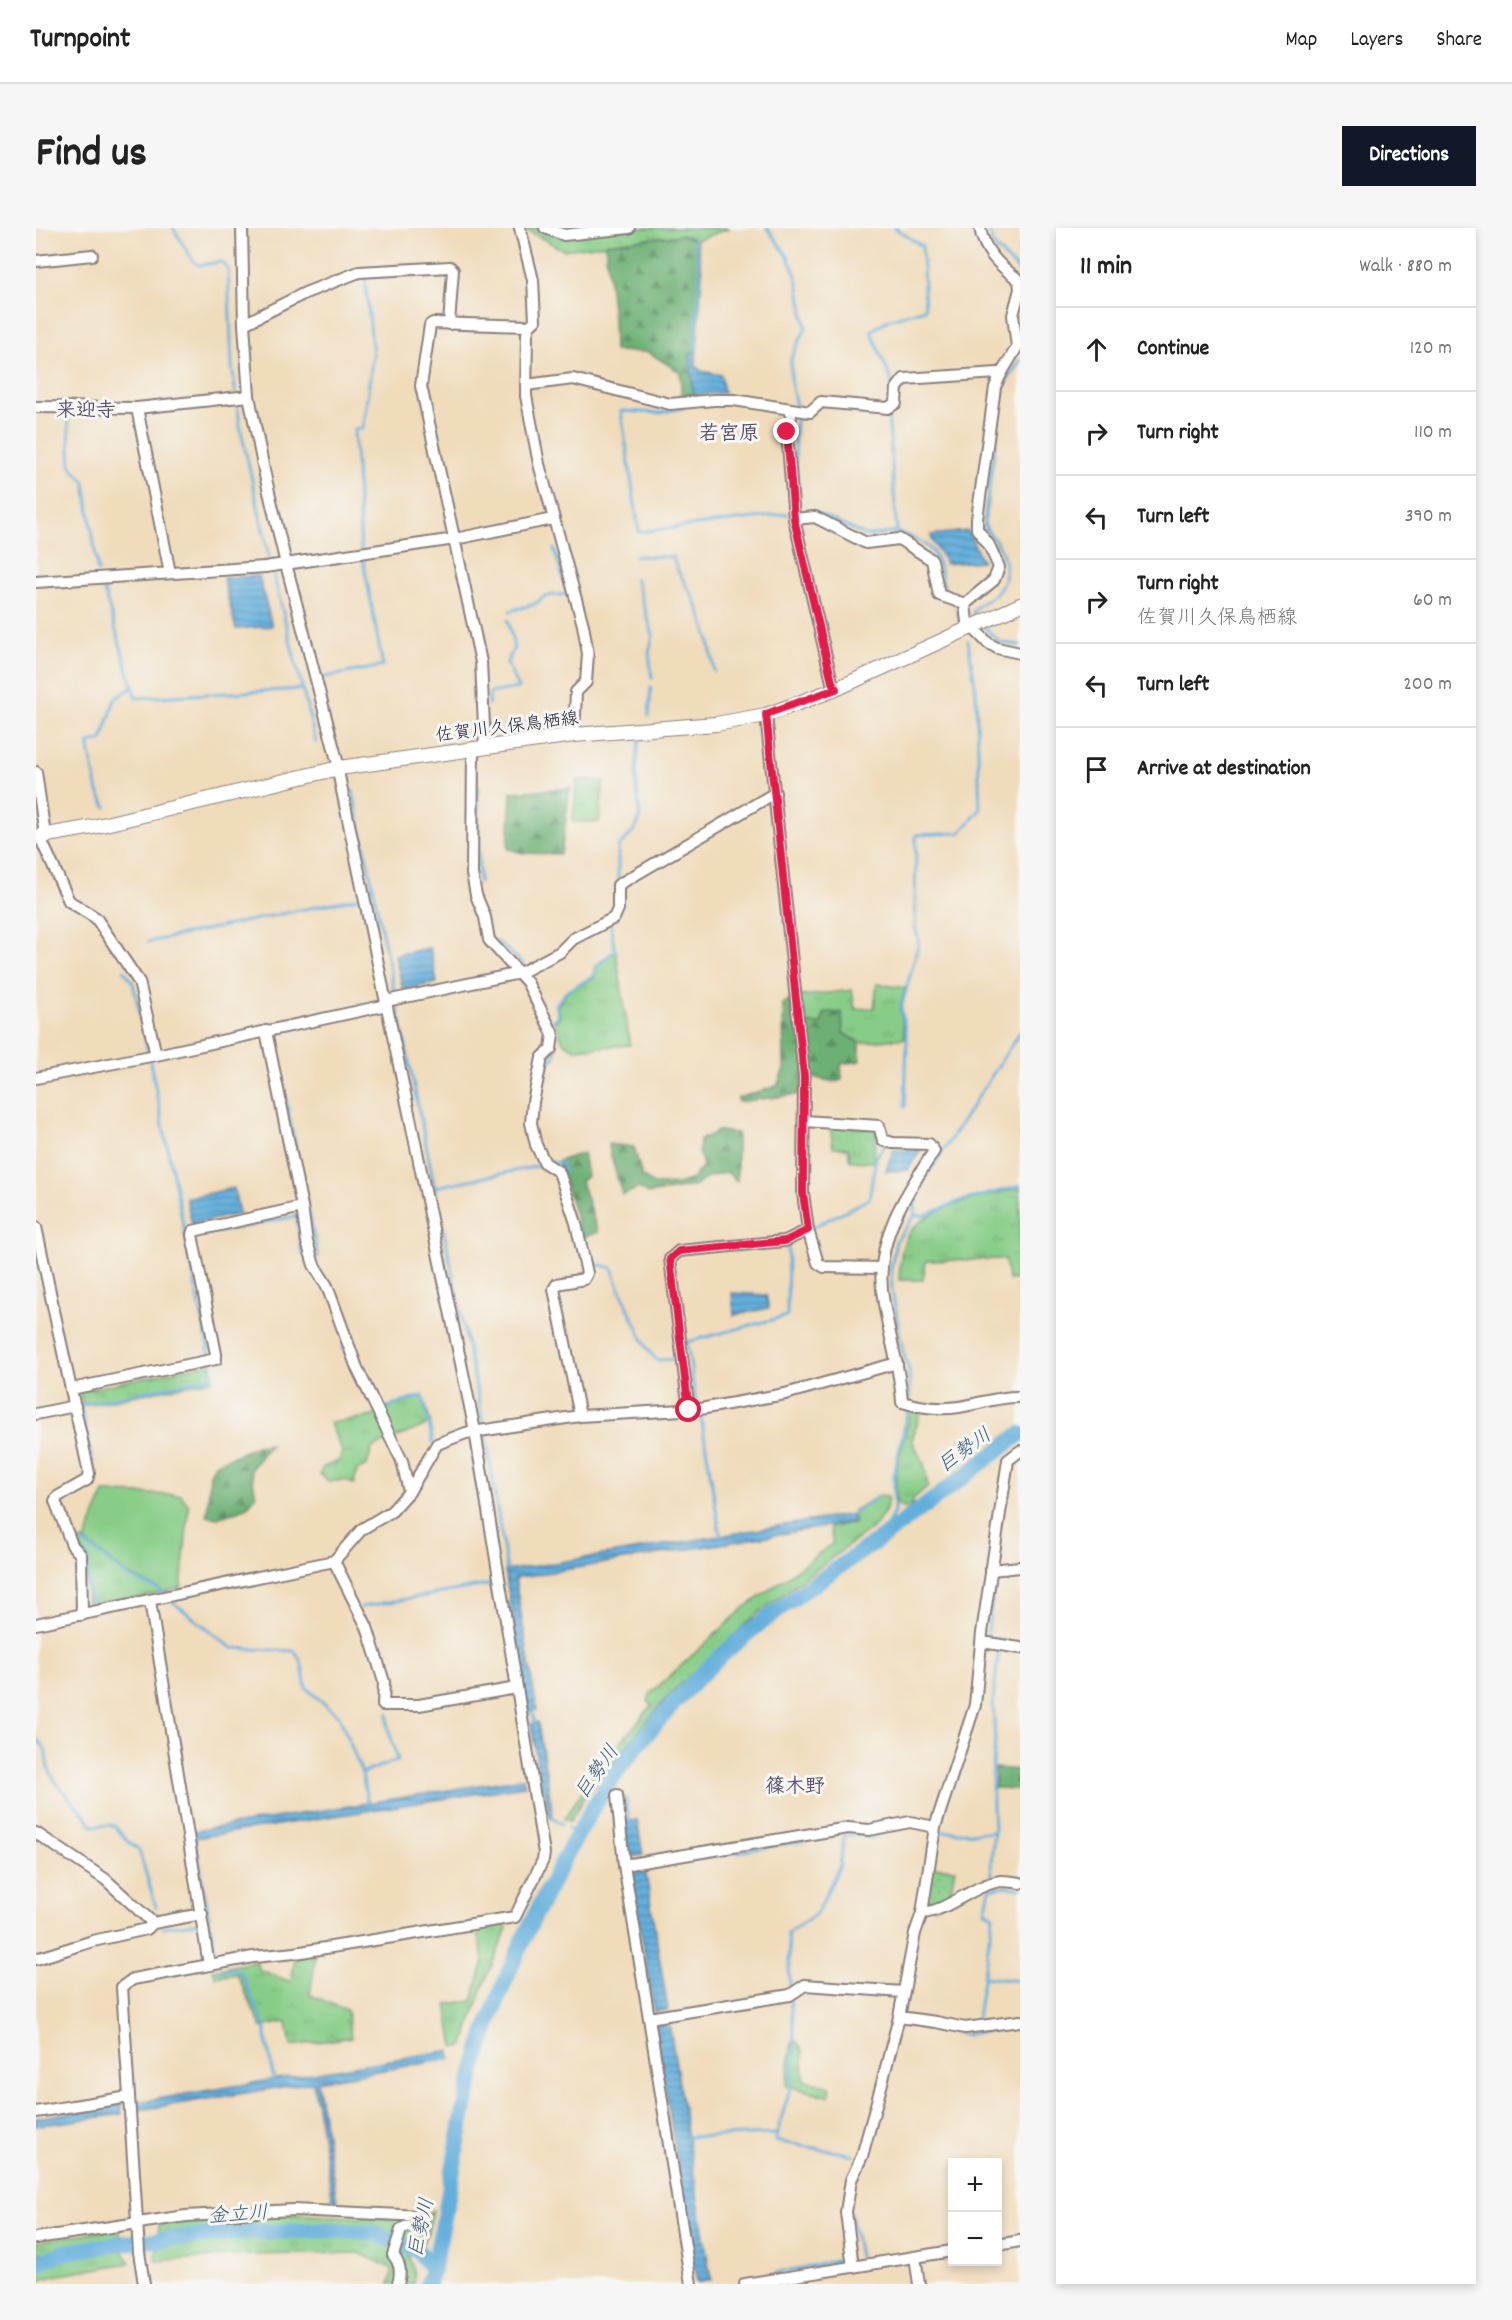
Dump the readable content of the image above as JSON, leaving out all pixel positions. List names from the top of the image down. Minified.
{"streets":{"main road":["佐賀川久保鳥栖線"]},"districts":["来迎寺","若宮原","篠木野"],"water":["巨勢川","金立川"],"page":{"header":"Turnpoint","nav":["Map","Layers","Share"],"title":"Find us","buttons":"Directions","heading":["11 min","Walk · 880 m"],"list":[["Continue","120 m"],["Turn right","110 m"],["Turn left","390 m"],["Turn right","佐賀川久保鳥栖線","60 m"],["Turn left","200 m"],"Arrive at destination"],"map_buttons":["+","−"]}}
